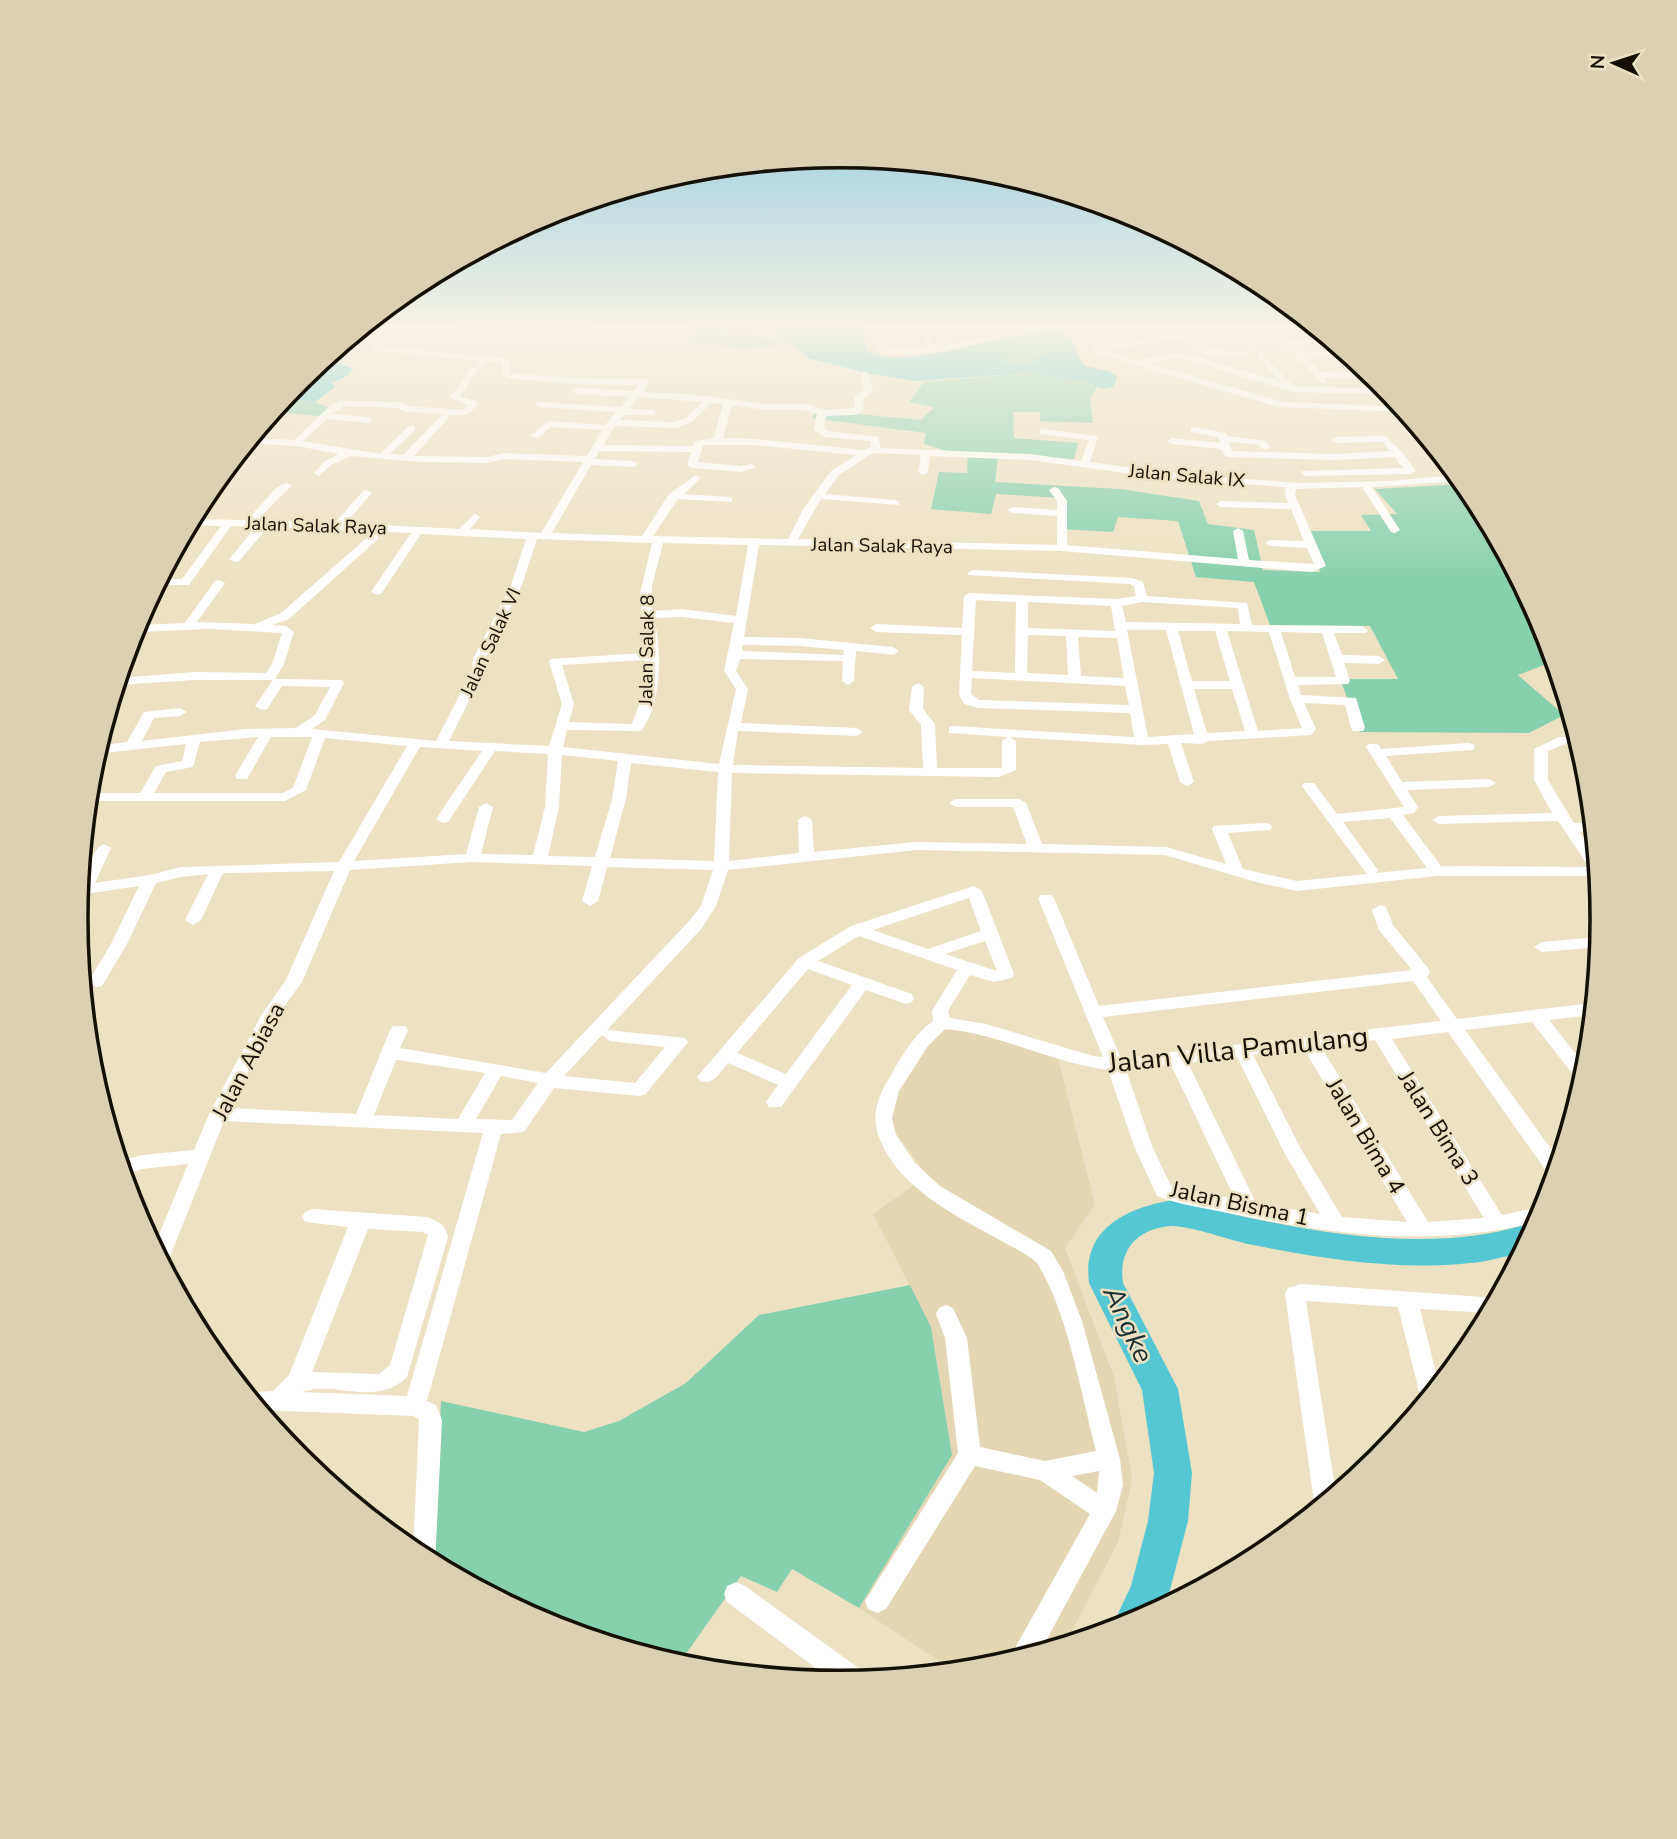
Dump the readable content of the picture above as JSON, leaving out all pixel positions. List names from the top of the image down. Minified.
{"streets":{"street":["Jalan Salak IX","Jalan Salak Raya","Jalan Salak VI","Jalan Salak 8","Jalan Villa Pamulang","Jalan Abiasa","Jalan Bima 3","Jalan Bima 4","Jalan Bisma 1"]},"crossings":[["Jalan Salak IX","Jalan Salak Raya"],["Jalan Salak Raya","Jalan Salak VI"],["Jalan Salak Raya","Jalan Salak 8"],["Jalan Villa Pamulang","Jalan Bima 3"],["Jalan Villa Pamulang","Jalan Bima 4"],["Jalan Villa Pamulang","Jalan Bisma 1"],["Jalan Bima 3","Jalan Bisma 1"],["Jalan Bima 4","Jalan Bisma 1"]],"water":["Angke"],"north":"left"}
